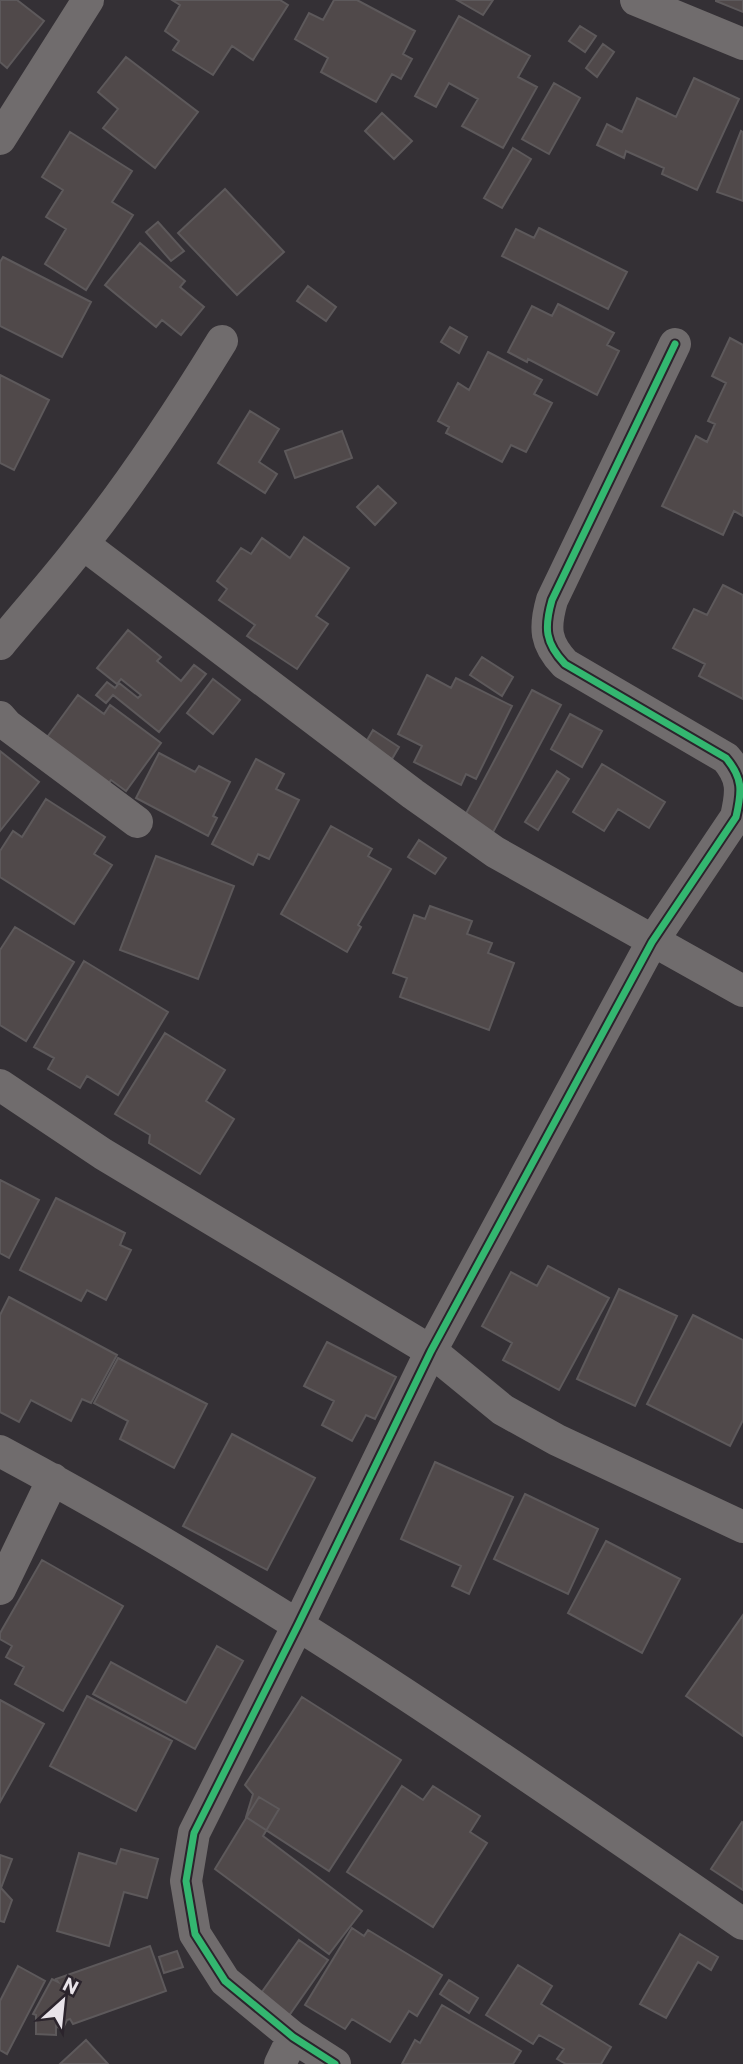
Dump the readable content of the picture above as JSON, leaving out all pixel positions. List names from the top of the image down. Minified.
{"north":"top right"}
